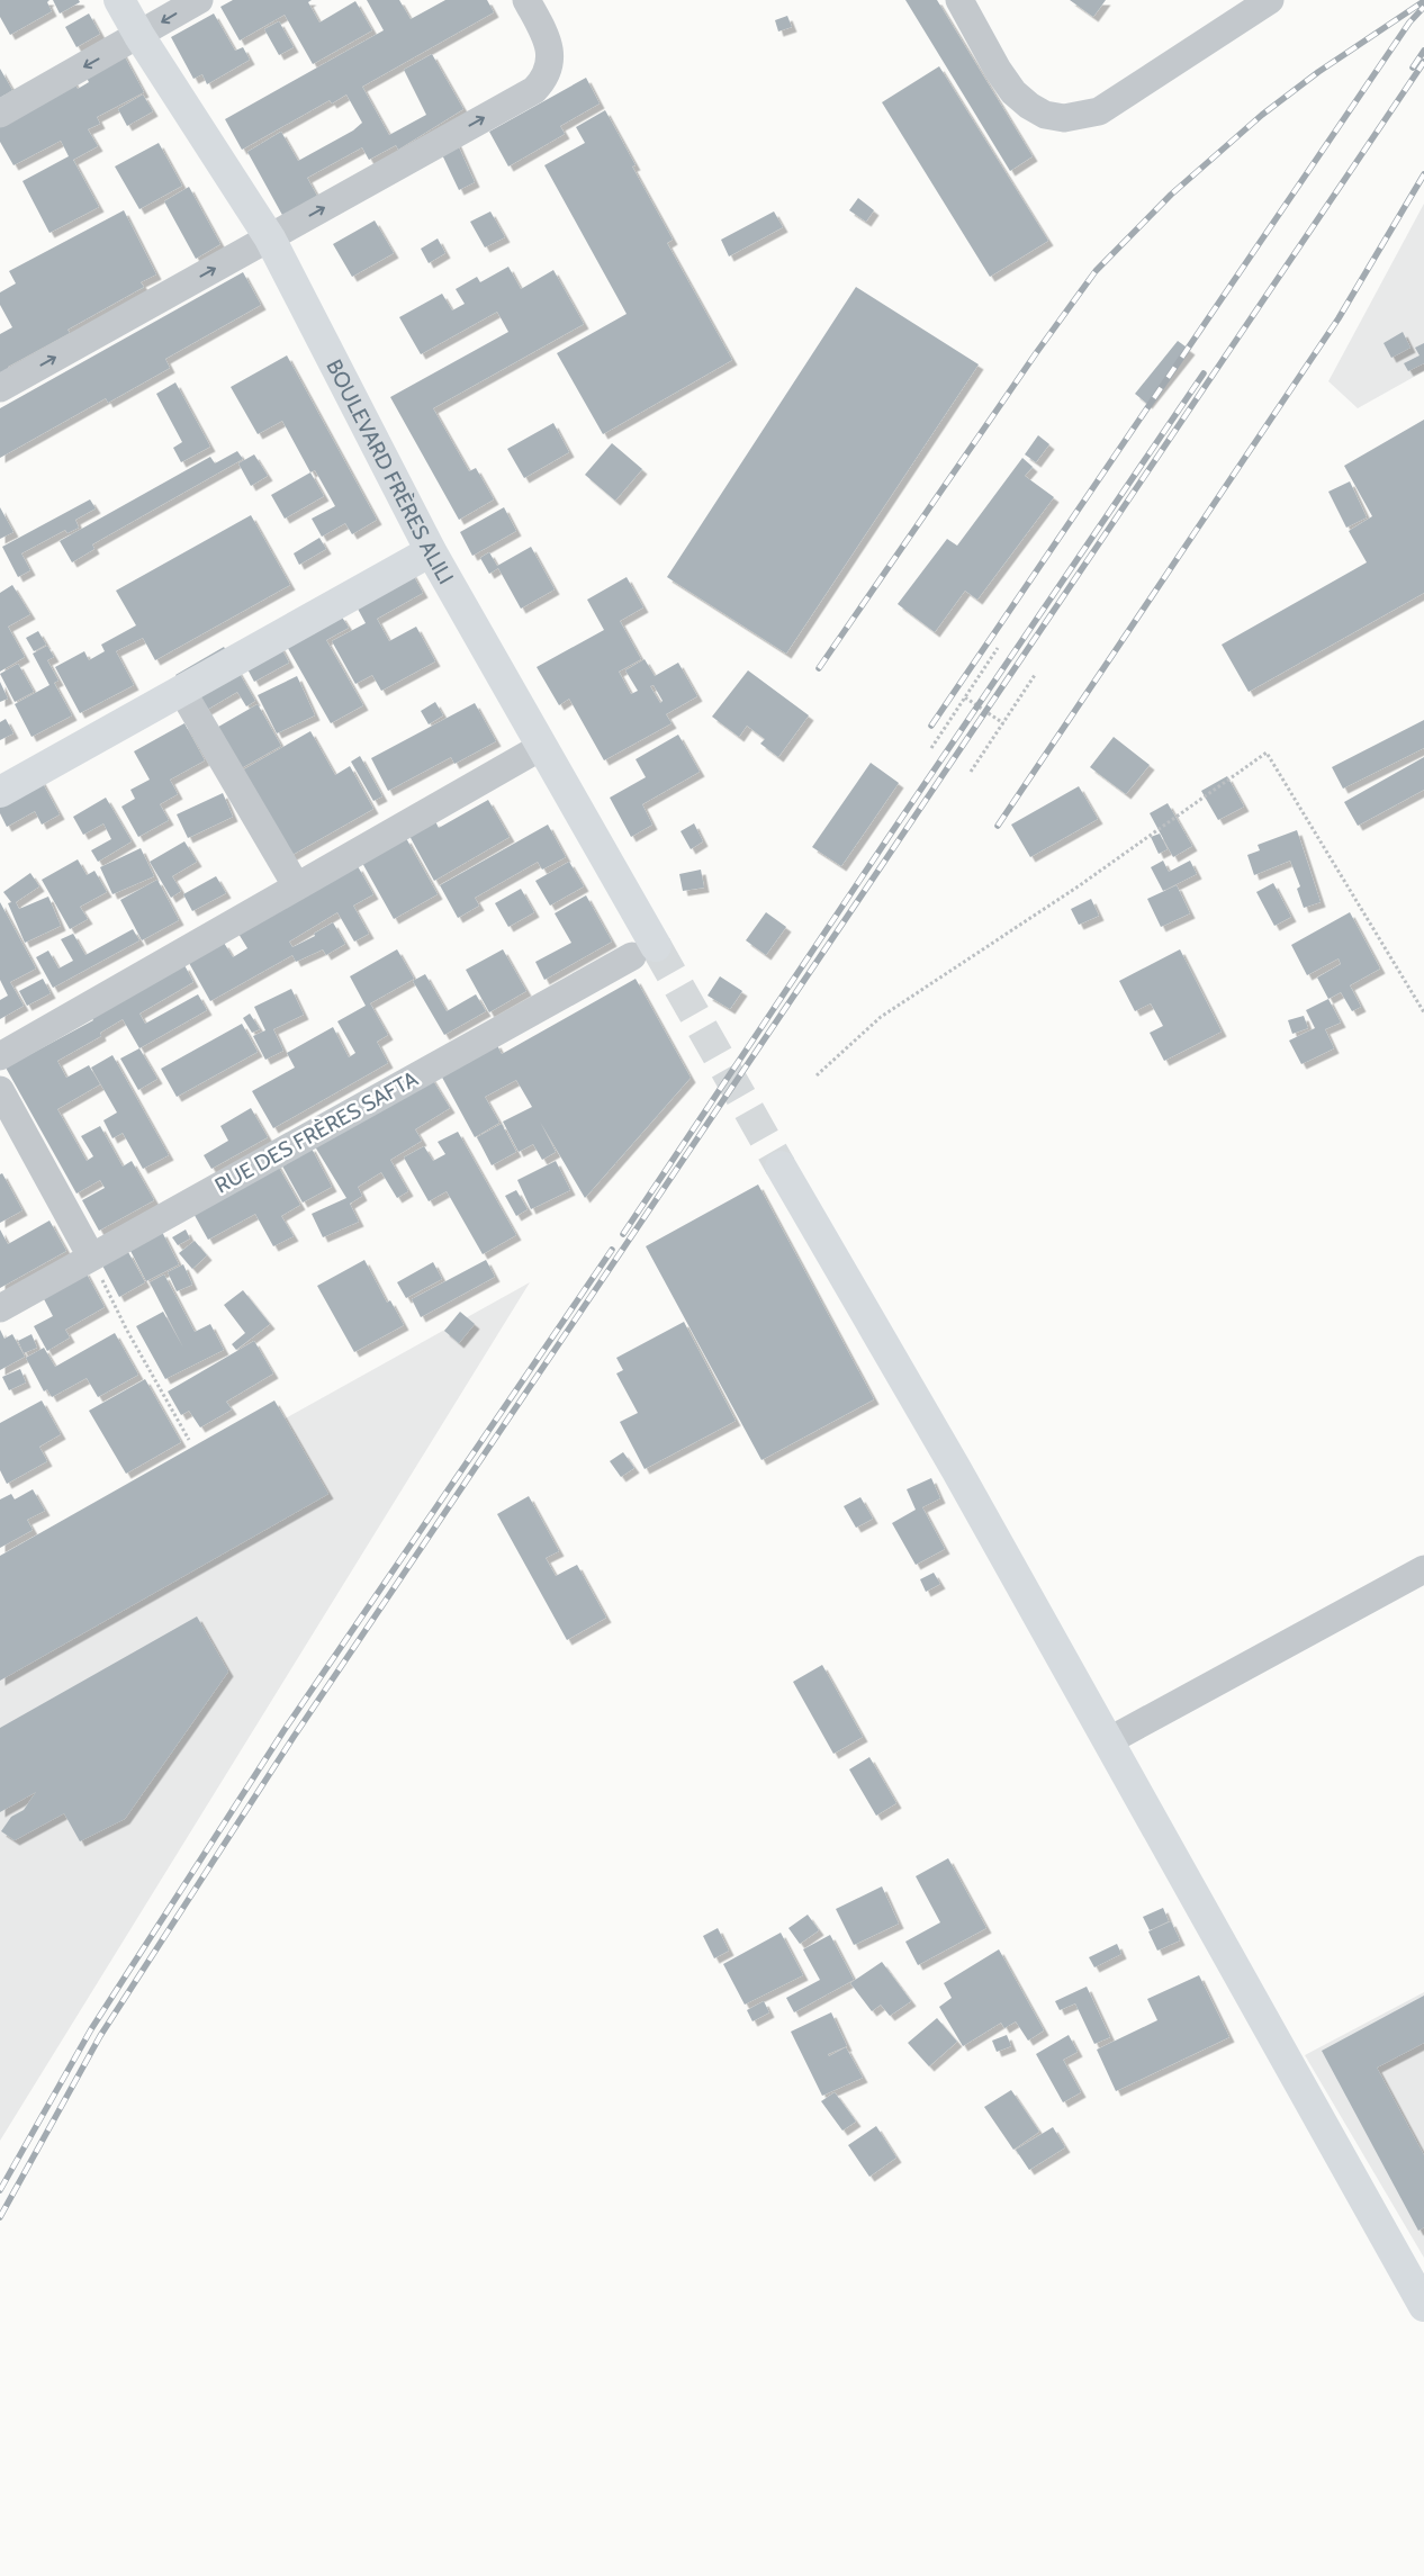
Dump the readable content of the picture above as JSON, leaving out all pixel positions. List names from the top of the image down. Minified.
{"streets":{"main road":["BOULEVARD FRÈRES ALILI"],"street":["RUE DES FRÈRES SAFTA"]},"crossings":[["BOULEVARD FRÈRES ALILI","RUE DES FRÈRES SAFTA"]]}
